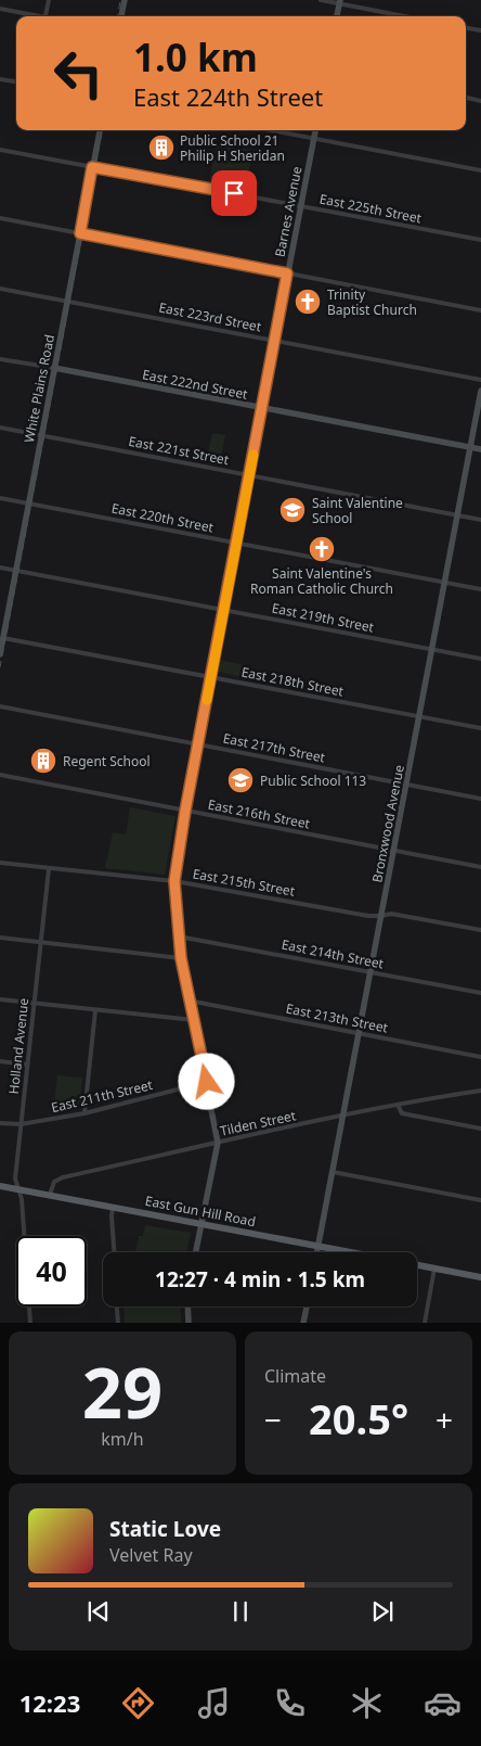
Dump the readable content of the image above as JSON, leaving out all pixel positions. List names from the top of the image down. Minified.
{"streets":{"main road":["East Gun Hill Road"],"street":["East 225th Street","Barnes Avenue","East 223rd Street","East 222nd Street","White Plains Road","East 221st Street","East 220th Street","East 219th Street","East 218th Street","East 217th Street","East 216th Street","Bronxwood Avenue","East 215th Street","East 214th Street","East 213th Street","Holland Avenue","East 211th Street","Tilden Street"]},"crossings":[["East 225th Street","Barnes Avenue"],["East 225th Street","White Plains Road"],["Barnes Avenue","East 223rd Street"],["Barnes Avenue","East 222nd Street"],["Barnes Avenue","East 221st Street"],["Barnes Avenue","East 220th Street"],["Barnes Avenue","East 219th Street"],["Barnes Avenue","East 218th Street"],["Barnes Avenue","East 217th Street"],["Barnes Avenue","East 216th Street"],["Barnes Avenue","East 215th Street"],["Barnes Avenue","East 214th Street"],["Barnes Avenue","East 213th Street"],["Barnes Avenue","East 211th Street"],["Barnes Avenue","Tilden Street"],["Barnes Avenue","East Gun Hill Road"],["East 223rd Street","White Plains Road"],["East 222nd Street","White Plains Road"],["East 222nd Street","Bronxwood Avenue"],["White Plains Road","East 221st Street"],["White Plains Road","East 220th Street"],["White Plains Road","East 219th Street"],["White Plains Road","East 218th Street"],["East 221st Street","Bronxwood Avenue"],["East 220th Street","Bronxwood Avenue"],["East 219th Street","Bronxwood Avenue"],["East 218th Street","Bronxwood Avenue"],["East 217th Street","Bronxwood Avenue"],["East 216th Street","Bronxwood Avenue"],["Bronxwood Avenue","East 215th Street"],["Bronxwood Avenue","East 214th Street"],["Bronxwood Avenue","East 213th Street"],["Bronxwood Avenue","Tilden Street"],["Bronxwood Avenue","East Gun Hill Road"],["East 215th Street","Holland Avenue"],["Holland Avenue","East 211th Street"],["Holland Avenue","East Gun Hill Road"],["Tilden Street","East Gun Hill Road"]],"places":{"building":["Public School 21 Philip H Sheridan","Regent School"],"church":["Trinity Baptist Church","Saint Valentine's Roman Catholic Church"],"school or university":["Saint Valentine School","Public School 113"]},"page":{"turn":["1.0 km","East 224th Street"],"limit":"40","trip":"12:27 · 4 min · 1.5 km","tile":[["29","km/h"],"Climate"],"heat":["−","20.5°","+"],"song":["Static Love","Velvet Ray"],"tabs":"12:23"}}
